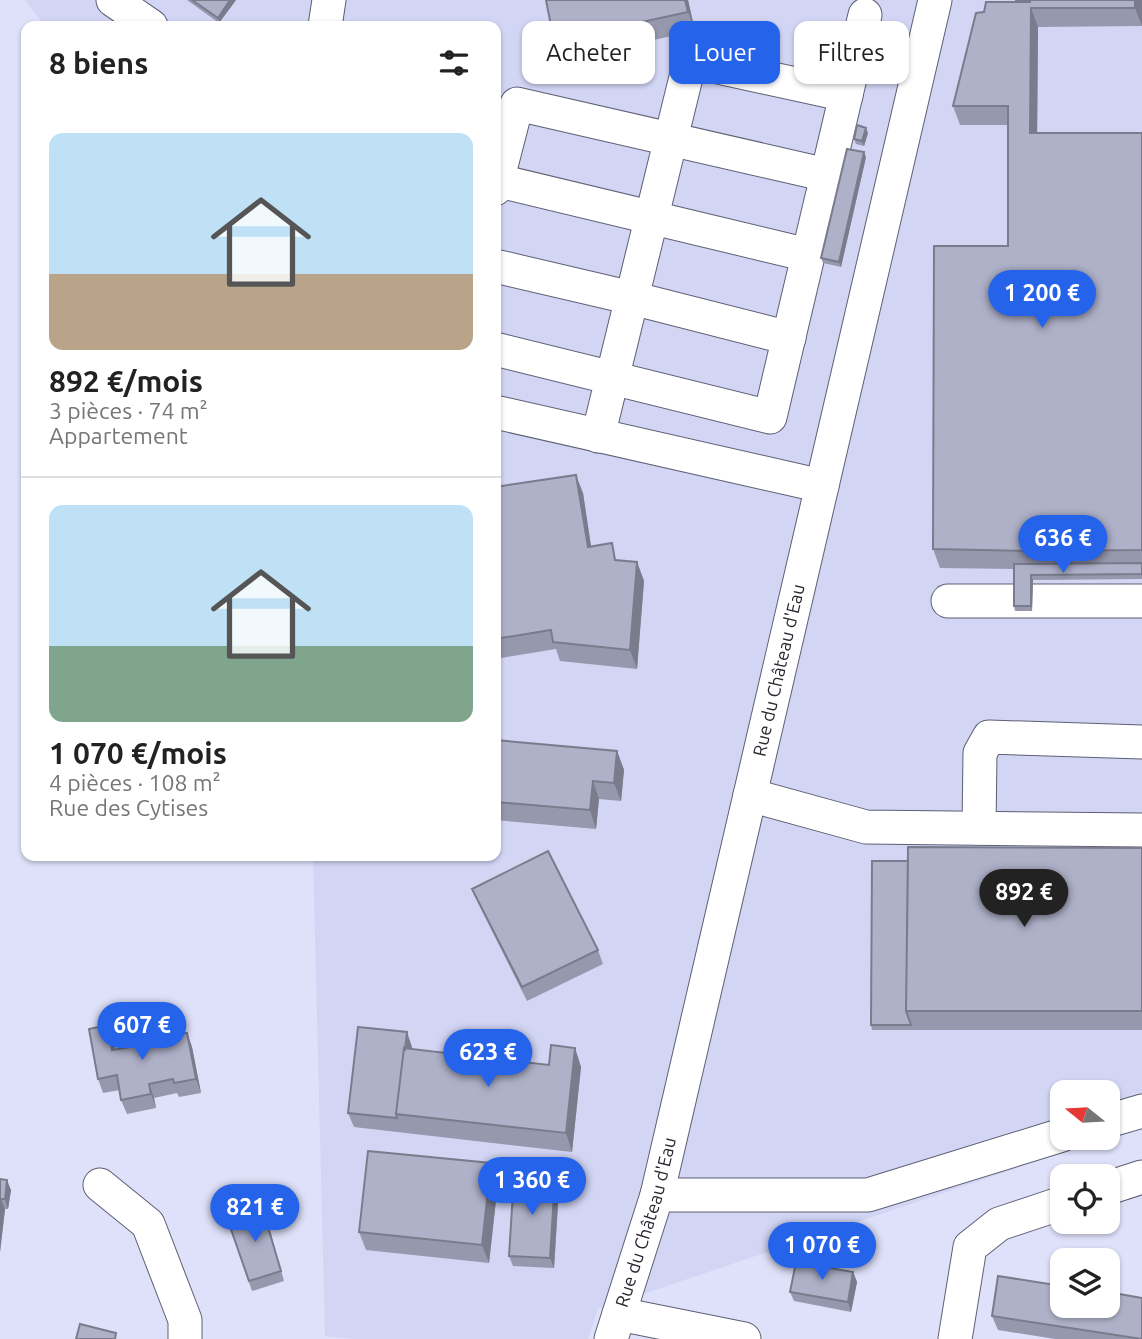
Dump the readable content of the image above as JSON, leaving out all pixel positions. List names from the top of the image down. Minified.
{"streets":{"street":["Rue du Château d'Eau"]},"north":"left","page":{"chip":["Acheter","Louer","Filtres"],"heading":"8 biens","list":[{"name":"892 €/mois","note":"3 pièces · 74 m² · Appartement"},{"name":"1 070 €/mois","note":"4 pièces · 108 m² · Rue des Cytises"}],"price":["1 200 €","636 €","892 €","607 €","623 €","1 360 €","821 €","1 070 €"]}}
